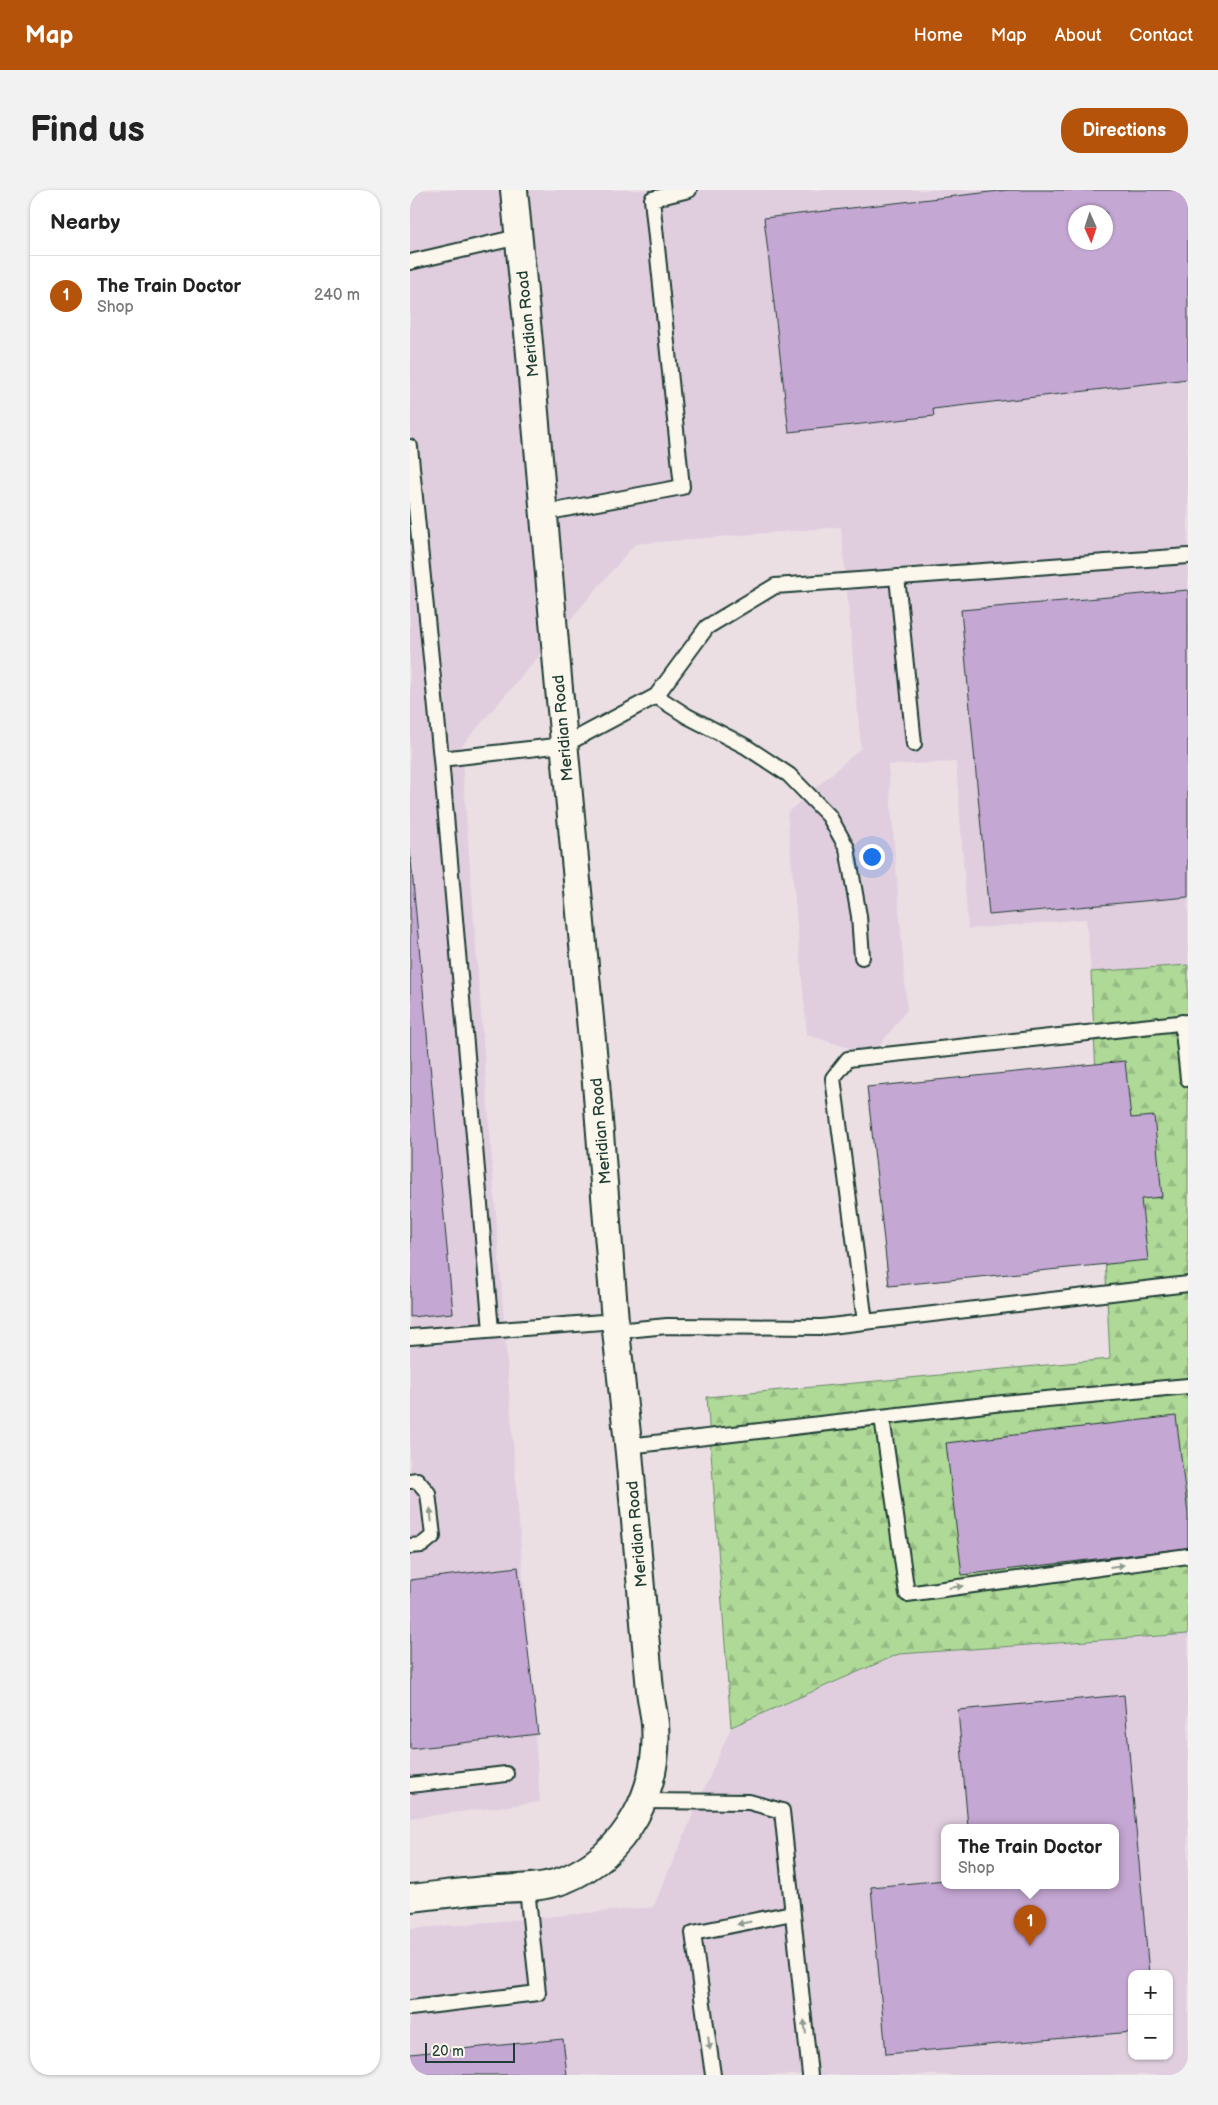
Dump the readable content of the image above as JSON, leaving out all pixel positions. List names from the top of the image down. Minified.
{"streets":{"street":["Meridian Road"]},"scale_bar":"20 m","north":"bottom","page":{"header":"Map","nav":["Home","Map","About","Contact"],"buttons":"Directions","title":"Find us","heading":"Nearby","list":[{"mark":"1","name":"The Train Doctor","note":"Shop","value":"240 m"}],"popup":["The Train Doctor","Shop"],"pins":"1","map_buttons":["+","−"],"scale":"20 m"}}
